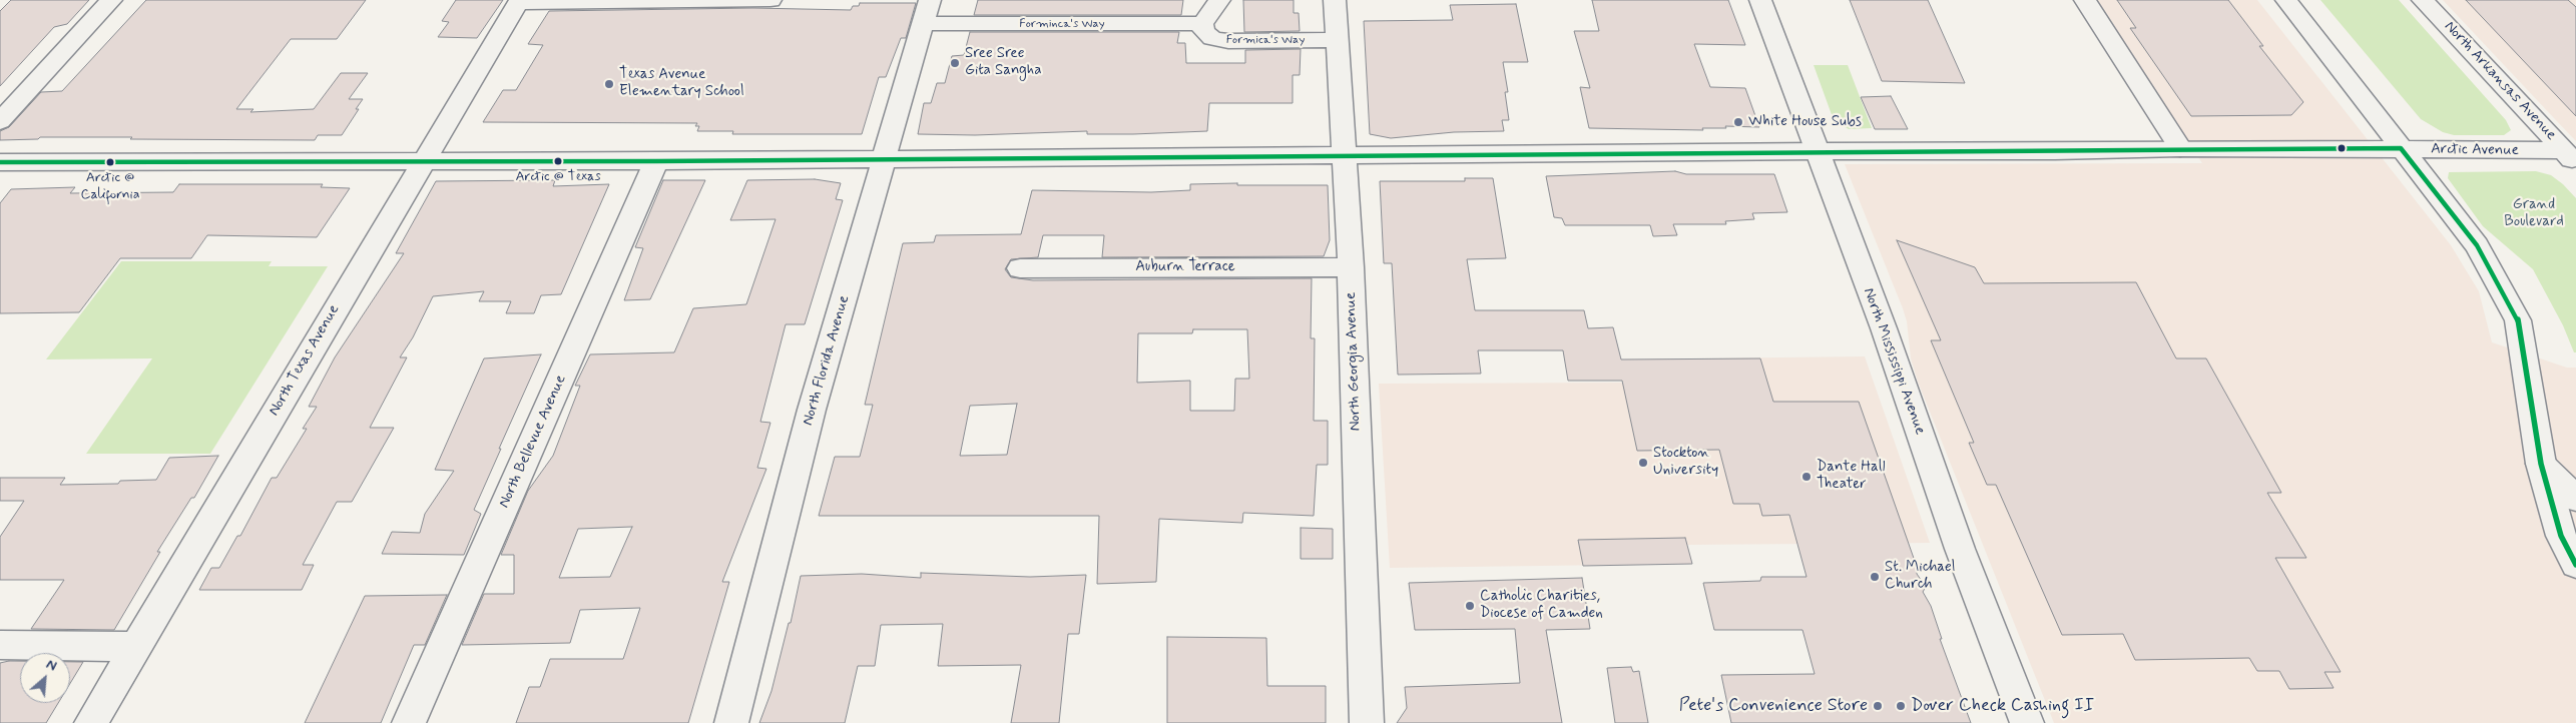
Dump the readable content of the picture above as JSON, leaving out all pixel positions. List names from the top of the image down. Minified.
{"streets":{"street":["Forminca's Way","Formica's Way","North Arkansas Avenue","Arctic Avenue","Auburn Terrace","North Texas Avenue","North Florida Avenue","North Georgia Avenue","North Mississippi Avenue","North Bellevue Avenue"]},"crossings":[["Forminca's Way","Formica's Way"],["Forminca's Way","North Florida Avenue"],["Formica's Way","North Georgia Avenue"],["North Arkansas Avenue","Arctic Avenue"],["Arctic Avenue","North Texas Avenue"],["Arctic Avenue","North Florida Avenue"],["Arctic Avenue","North Georgia Avenue"],["Arctic Avenue","North Mississippi Avenue"],["Arctic Avenue","North Bellevue Avenue"],["Auburn Terrace","North Georgia Avenue"]],"parks":["Grand Boulevard"],"places":["Sree Sree Gita Sangha","Texas Avenue Elementary School","White House Subs","Arctic @ Texas","Arctic @ California","Stockton University","Dante Hall Theater","St. Michael Church","Catholic Charities, Diocese of Camden","Pete's Convenience Store","Dover Check Cashing II"],"north":"top right"}
